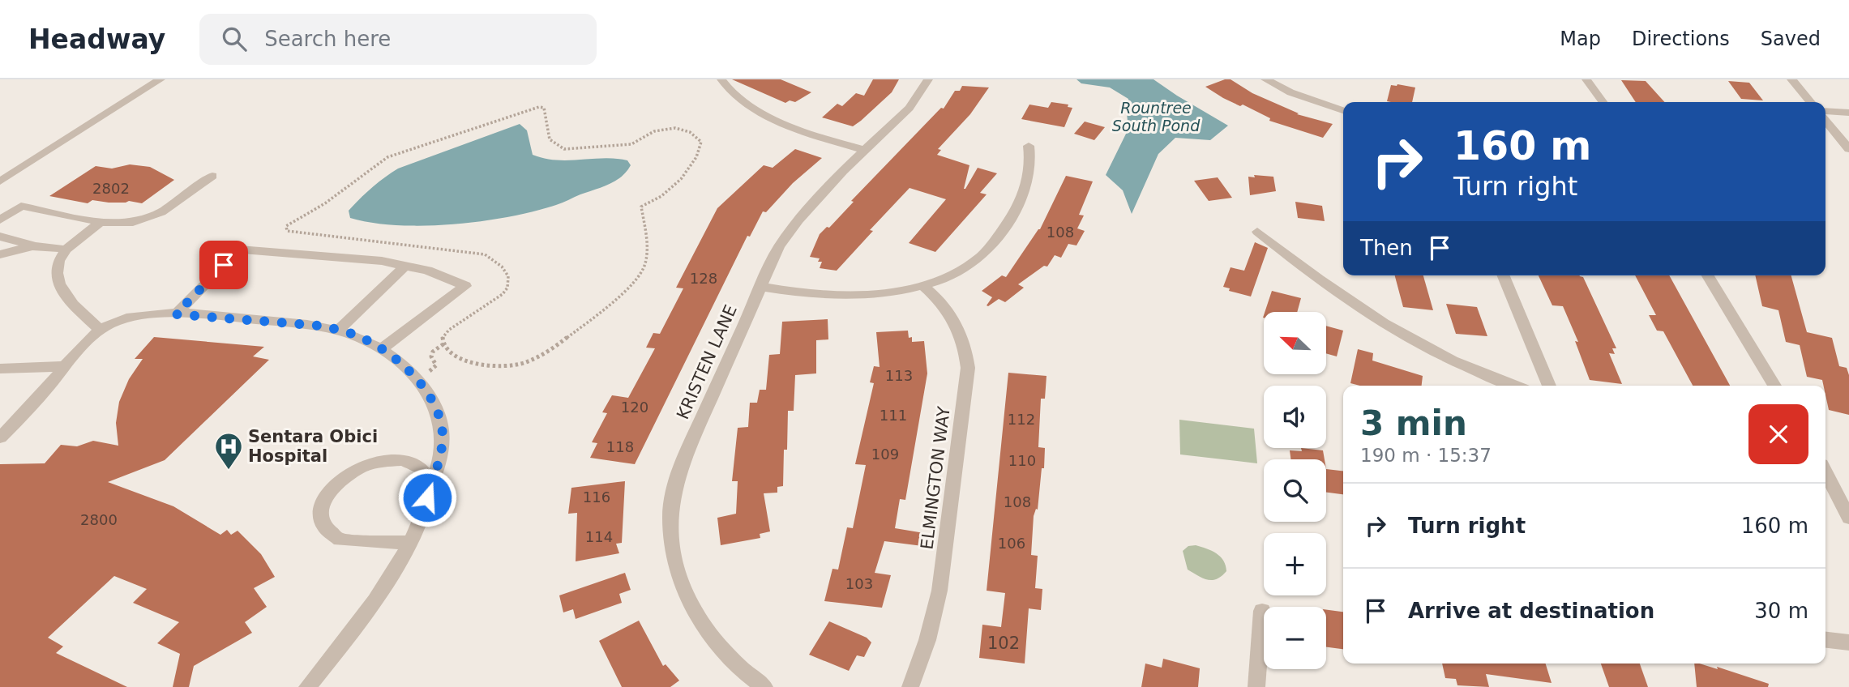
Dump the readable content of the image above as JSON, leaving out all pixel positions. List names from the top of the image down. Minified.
{"streets":{"street":["KRISTEN LANE","ELMINGTON WAY"]},"water":["Rountree South Pond"],"places":{"hospital":["Sentara Obici Hospital"]},"house_numbers":["2802","108","128","113","120","111","112","118","109","110","116","108","2800","114","106","103","102"],"north":"top left","page":{"header":"Headway","search":"Search here","nav":["Map","Directions","Saved"],"turn":["160 m","Turn right"],"then":"Then","map_buttons":["+","−"],"heading":["3 min","190 m · 15:37"],"list":[{"name":"Turn right","value":"160 m"},{"name":"Arrive at destination","value":"30 m"}]}}
